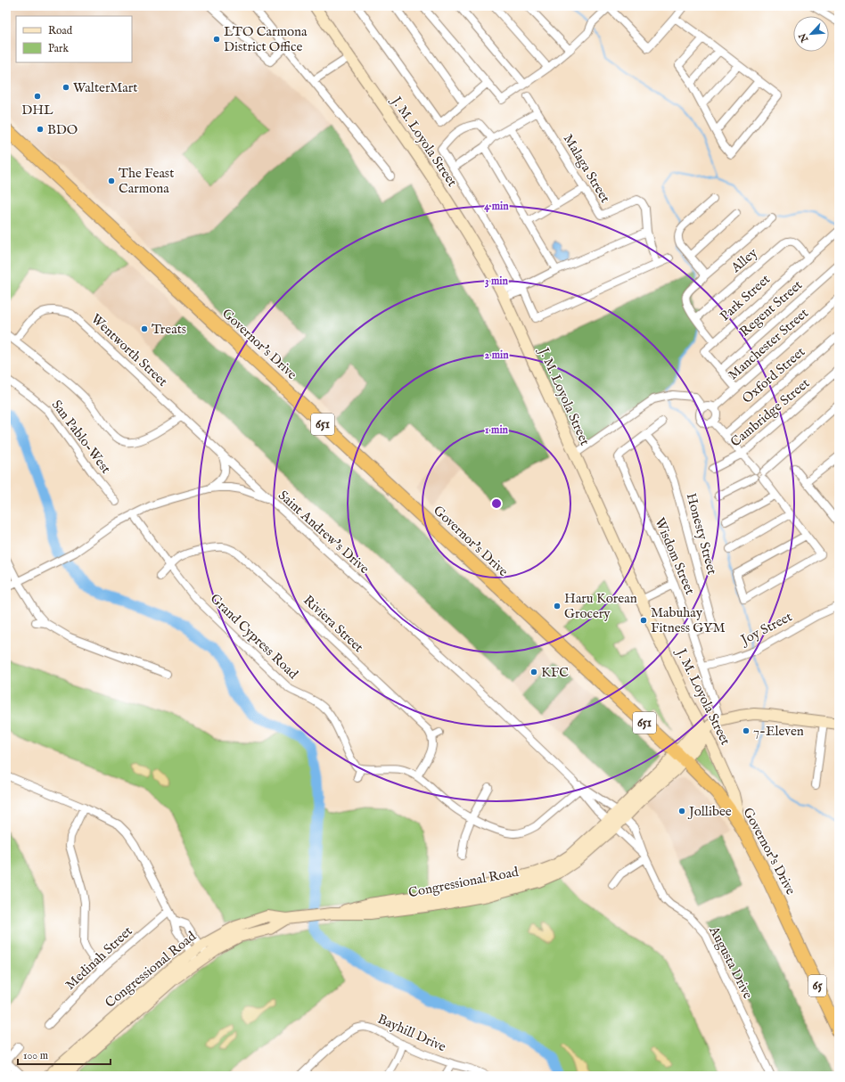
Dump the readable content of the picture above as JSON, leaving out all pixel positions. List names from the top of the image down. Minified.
{"streets":{"highway":["Governor's Drive","651","65"],"main road":["J. M. Loyola Street","Congressional Road"],"street":["Malaga Street","Alley","Park Street","Regent Street","Manchester Street","Wentworth Street","Oxford Street","Cambridge Street","San Pablo-West","Saint Andrew's Drive","Honesty Street","Wisdom Street","Riviera Street","Joy Street","Grand Cypress Road","Medinah Street","Augusta Drive","Bayhill Drive"]},"crossings":[["J. M. Loyola Street","Governor's Drive"],["J. M. Loyola Street","Congressional Road"],["Alley","Park Street"],["Park Street","Regent Street"],["Park Street","Manchester Street"],["Governor's Drive","Congressional Road"],["Wentworth Street","Saint Andrew's Drive"],["Saint Andrew's Drive","Grand Cypress Road"],["Saint Andrew's Drive","Congressional Road"],["Saint Andrew's Drive","Augusta Drive"],["Honesty Street","Wisdom Street"],["Wisdom Street","Joy Street"],["Wisdom Street","Congressional Road"],["Riviera Street","Grand Cypress Road"],["Congressional Road","Augusta Drive"]],"places":["LTO Carmona District Office","WalterMart","DHL","BDO","The Feast Carmona","Treats","Haru Korean Grocery","Mabuhay Fitness GYM","KFC","7-Eleven","Jollibee"],"legend":["Road","Park"],"scale_bar":"100 m","north":"bottom left","rings":["4 min","3 min","2 min","1 min"]}
